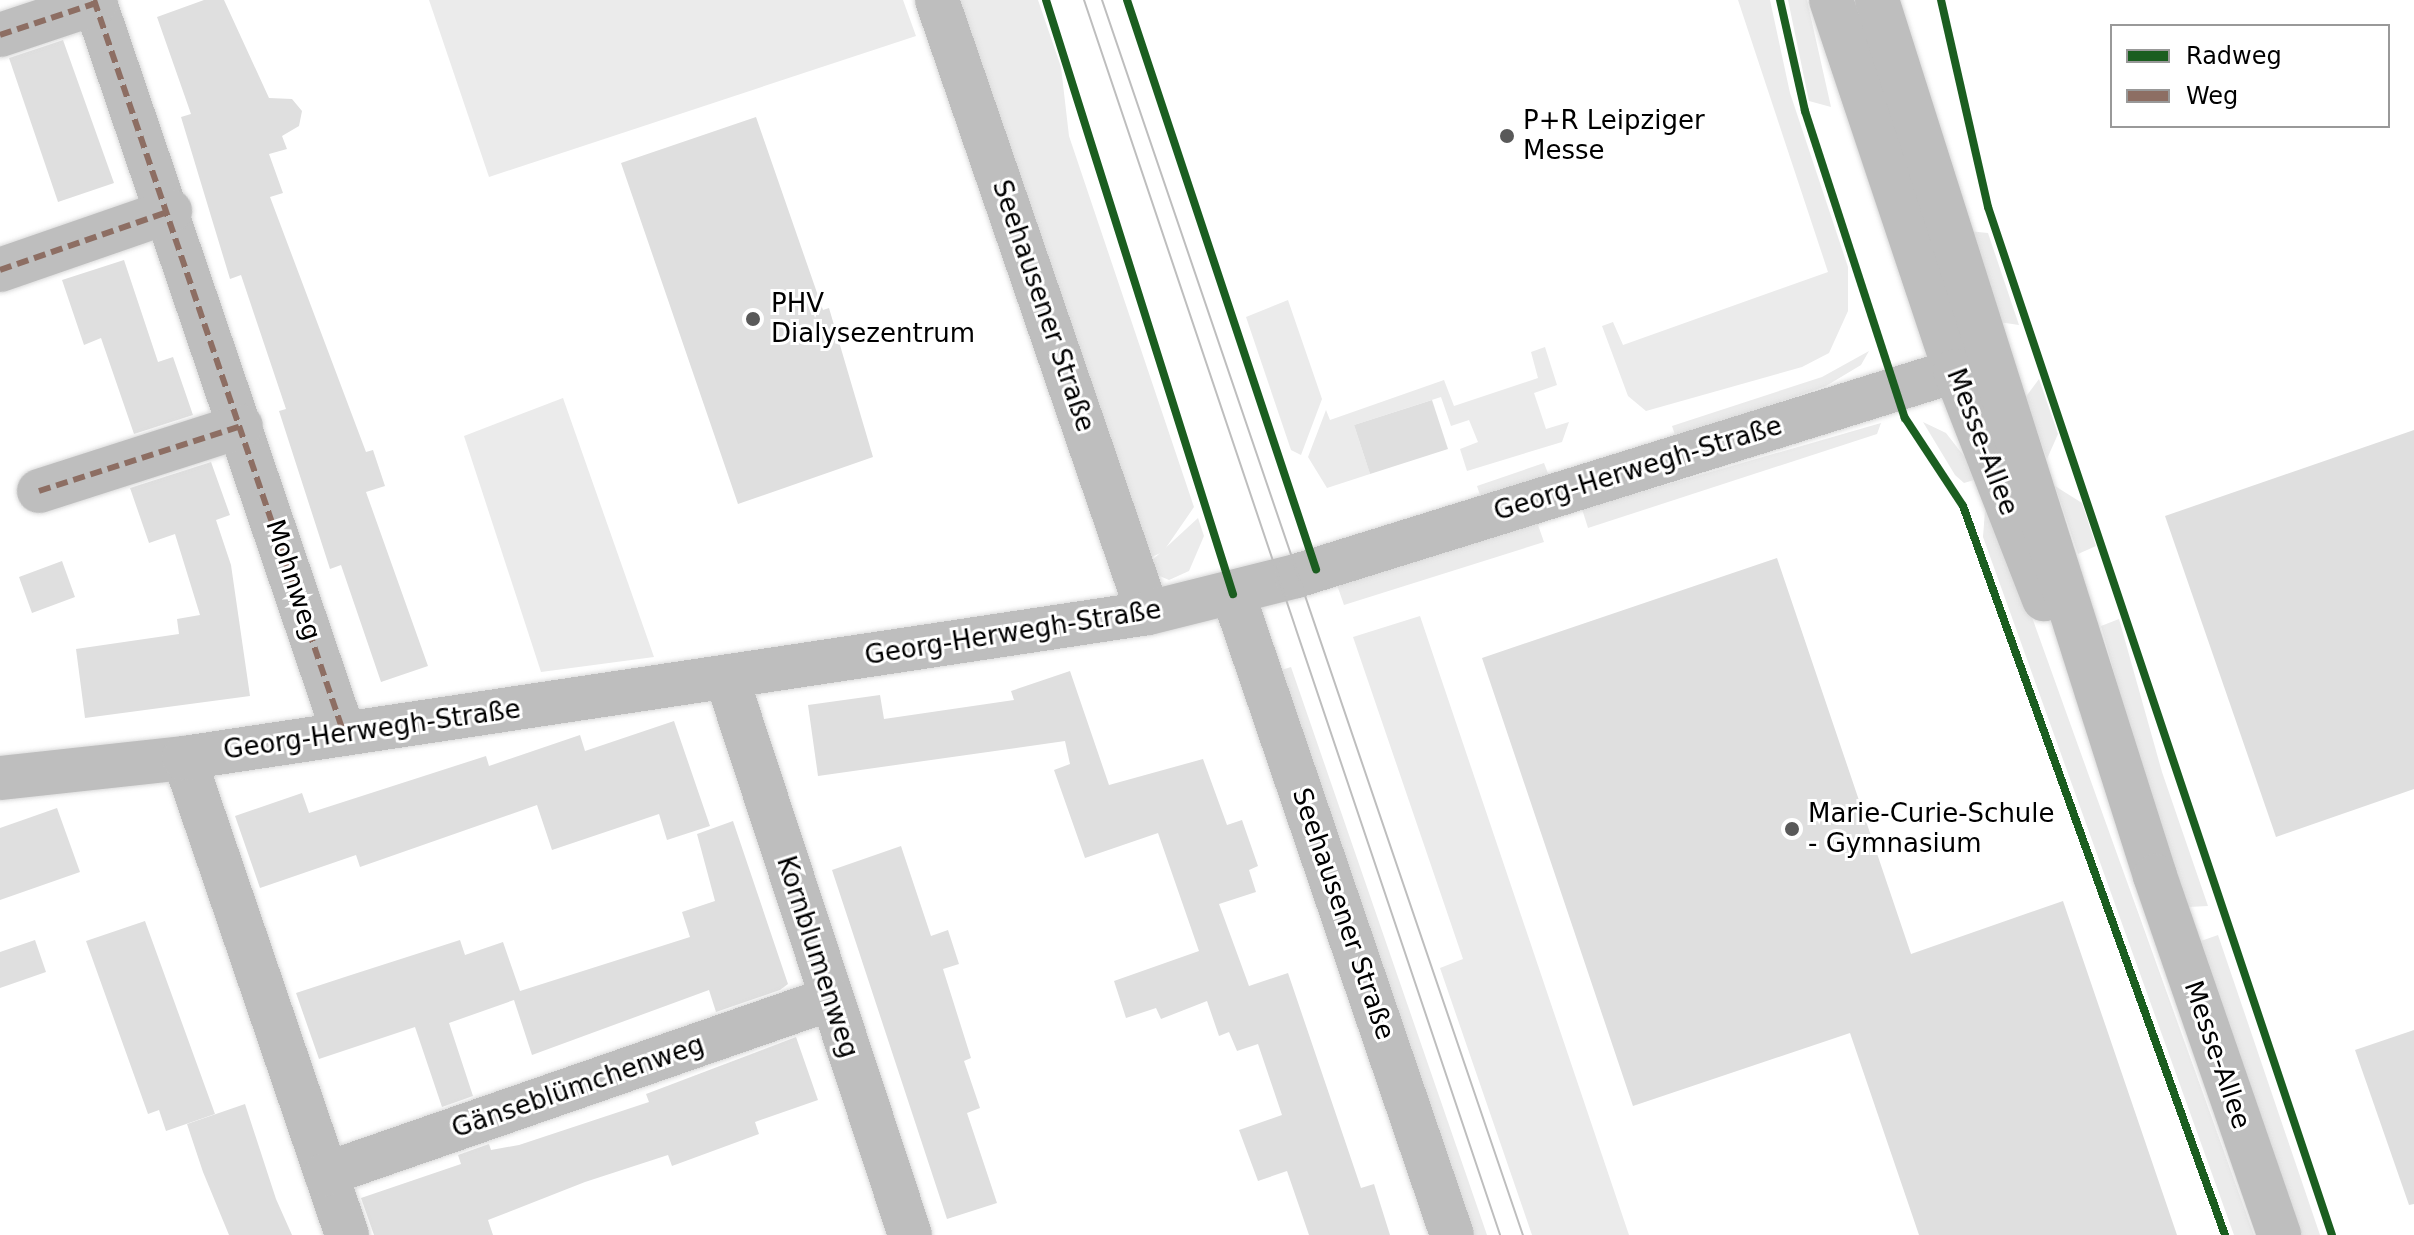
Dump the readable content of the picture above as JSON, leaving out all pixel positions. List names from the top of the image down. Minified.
{"streets":{"street":["Seehausener Straße","Messe-Allee","Georg-Herwegh-Straße","Mohnweg","Kornblumenweg","Gänseblümchenweg"]},"crossings":[["Seehausener Straße","Georg-Herwegh-Straße"],["Messe-Allee","Georg-Herwegh-Straße"],["Georg-Herwegh-Straße","Mohnweg"],["Georg-Herwegh-Straße","Kornblumenweg"],["Kornblumenweg","Gänseblümchenweg"]],"places":["P+R Leipziger Messe","PHV Dialysezentrum","Marie-Curie-Schule - Gymnasium"],"legend":["Radweg","Weg"]}
